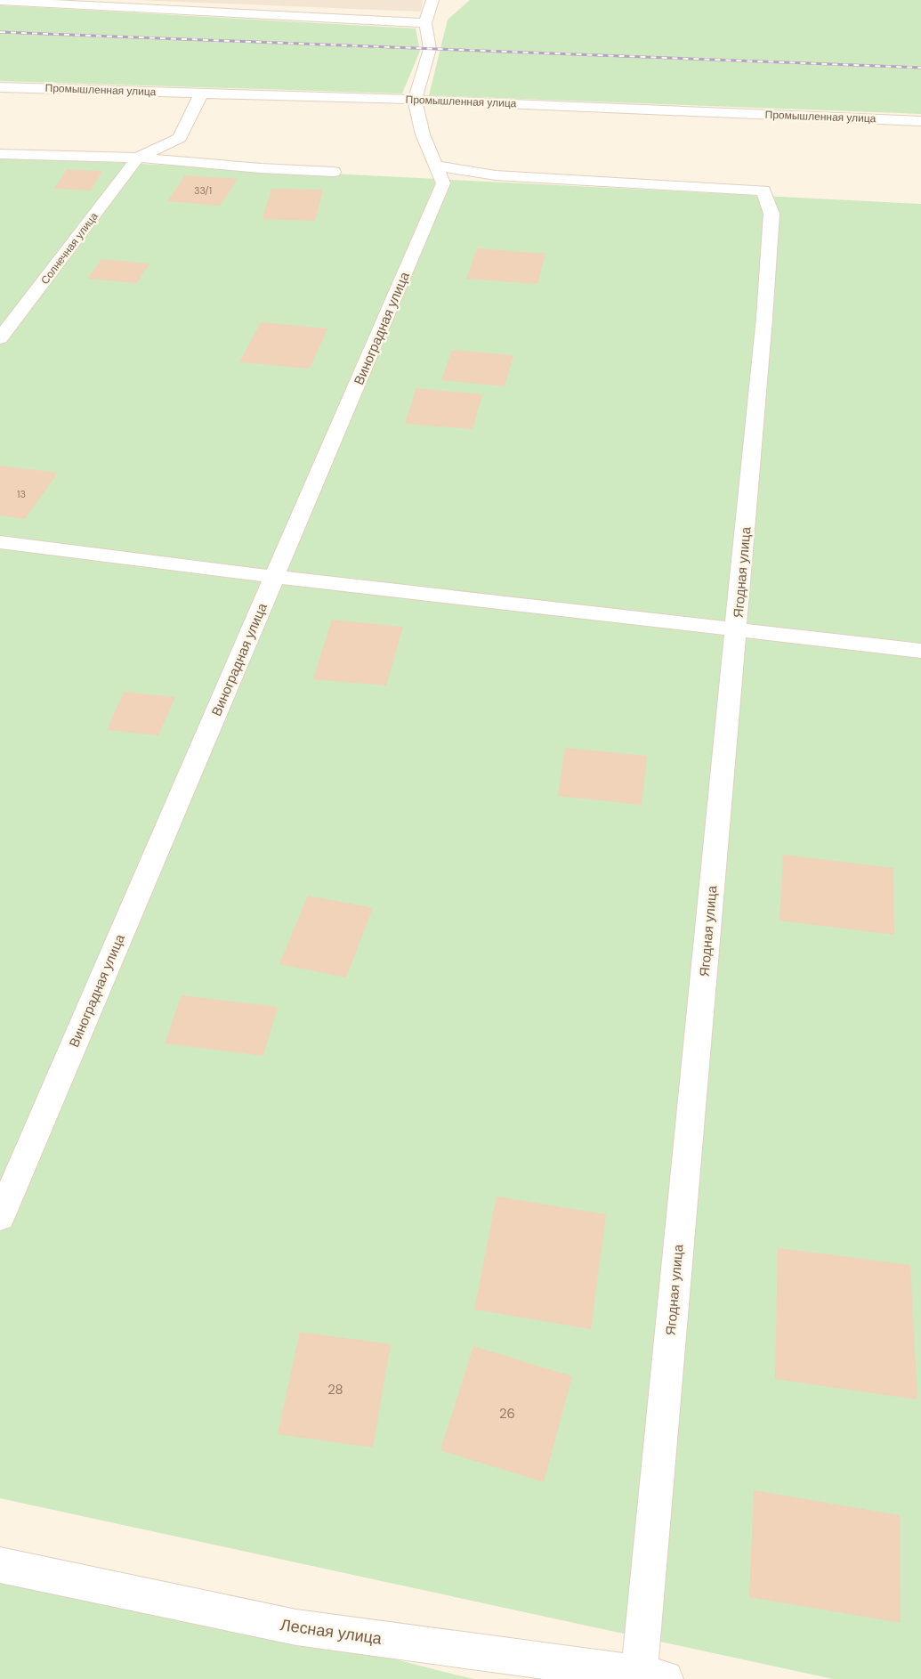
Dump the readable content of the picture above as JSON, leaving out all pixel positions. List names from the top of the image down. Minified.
{"streets":{"street":["Промышленная улица","Солнечная улица","Виноградная улица","Ягодная улица","Лесная улица"]},"crossings":[["Промышленная улица","Виноградная улица"],["Виноградная улица","Ягодная улица"],["Ягодная улица","Лесная улица"]],"house_numbers":["33/1","13","28","26"]}
